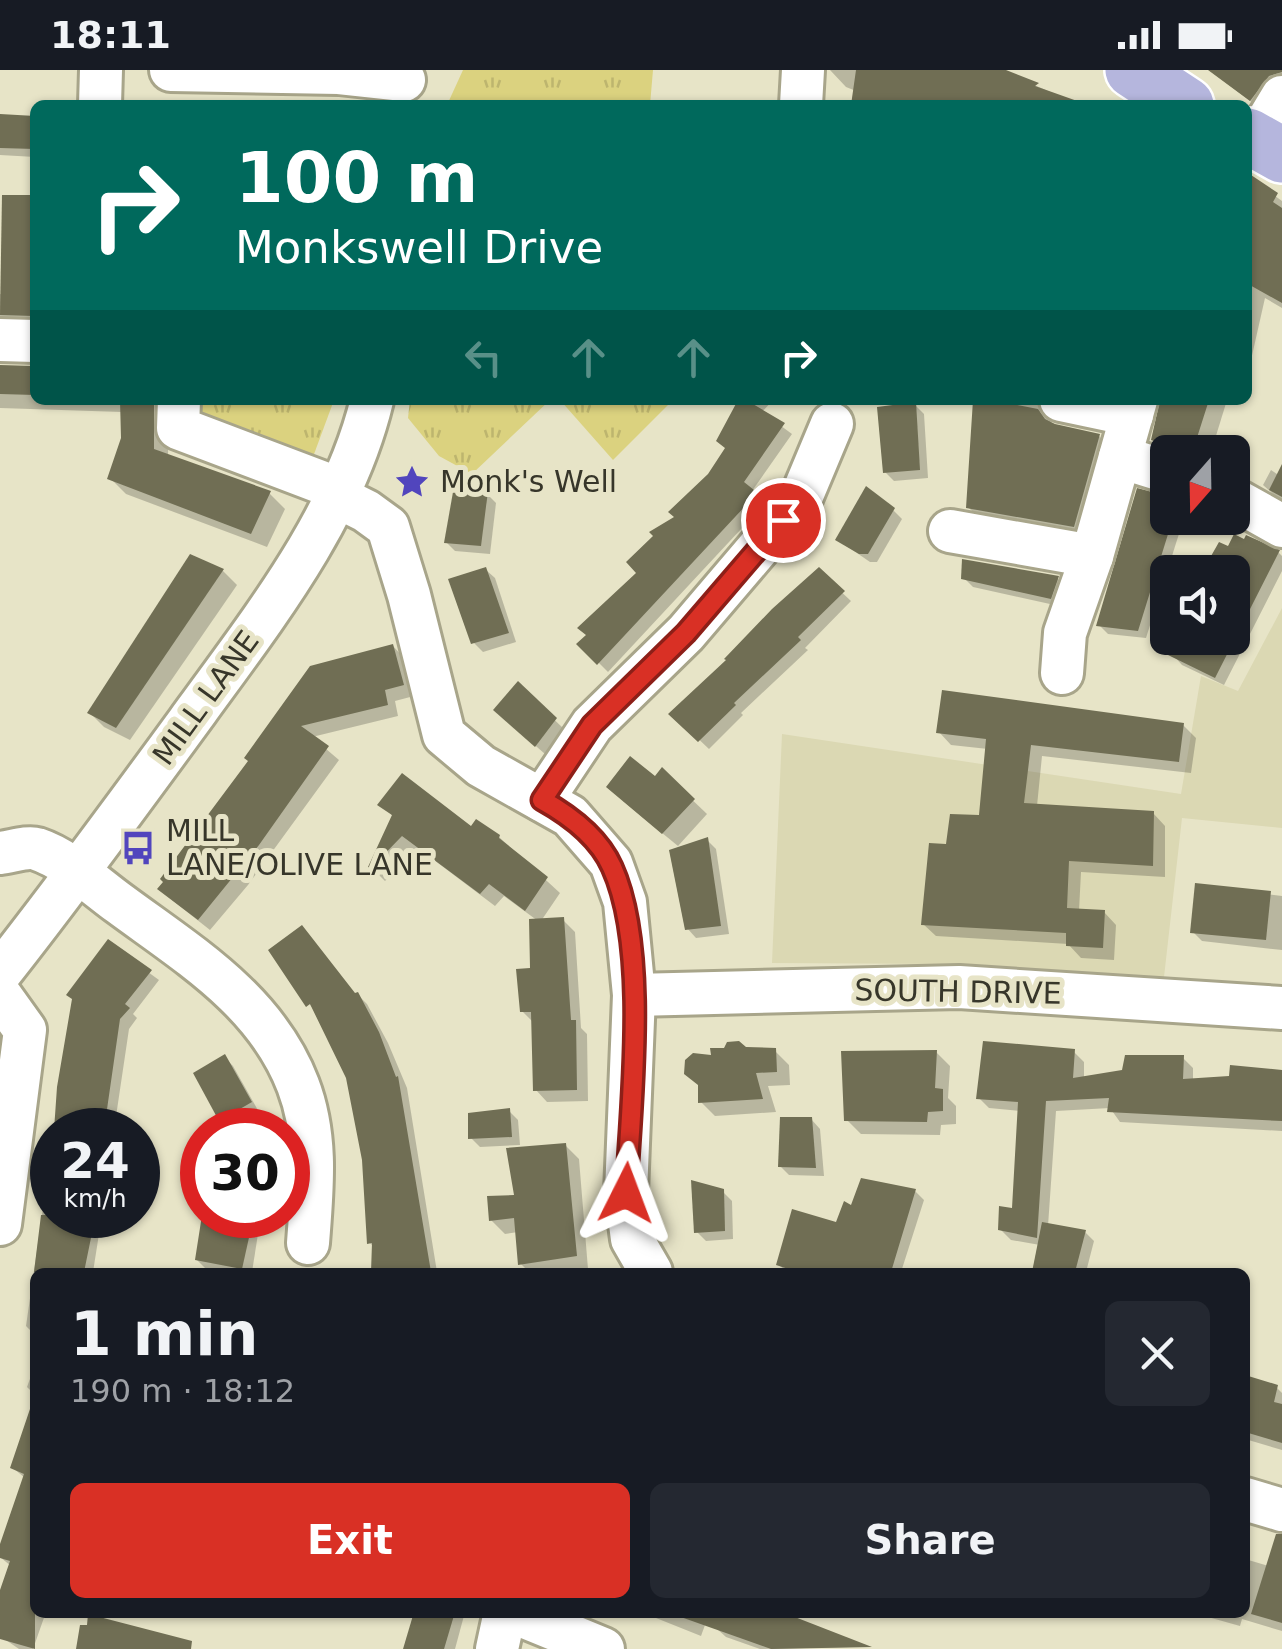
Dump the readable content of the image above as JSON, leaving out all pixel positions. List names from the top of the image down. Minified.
{"streets":{"street":["MILL LANE","SOUTH DRIVE"]},"places":{"place":["Monk's Well"],"bus stop":["MILL LANE/OLIVE LANE"]},"north":"bottom","page":{"status":"18:11","turn":["100 m","Monkswell Drive"],"speed":"24 km/h","limit":"30","heading":["1 min","190 m · 18:12"],"buttons":["Exit","Share"]}}
